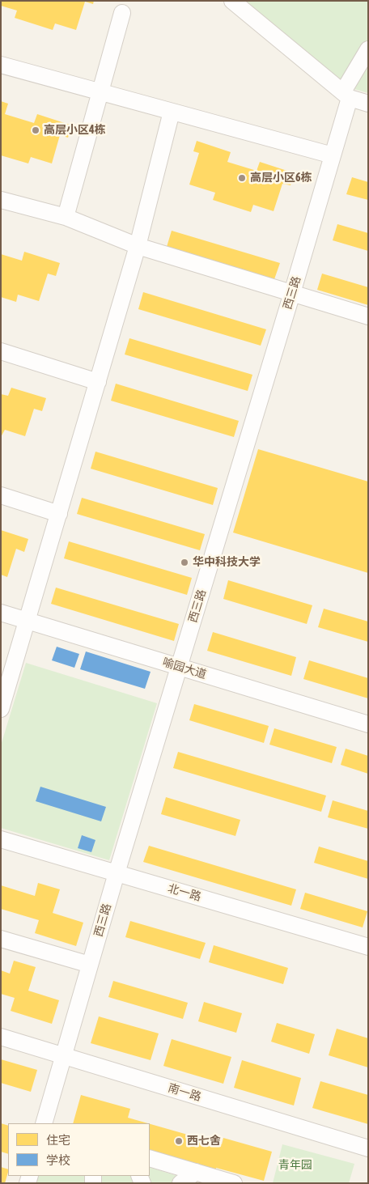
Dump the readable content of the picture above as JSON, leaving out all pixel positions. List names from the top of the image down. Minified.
{"streets":{"street":["西三路","喻园大道","北一路","南一路"]},"crossings":[["西三路","喻园大道"],["西三路","北一路"],["西三路","南一路"]],"parks":["青年园"],"places":["高层小区4栋","高层小区6栋","华中科技大学","西七舍"],"legend":["住宅","学校"]}
